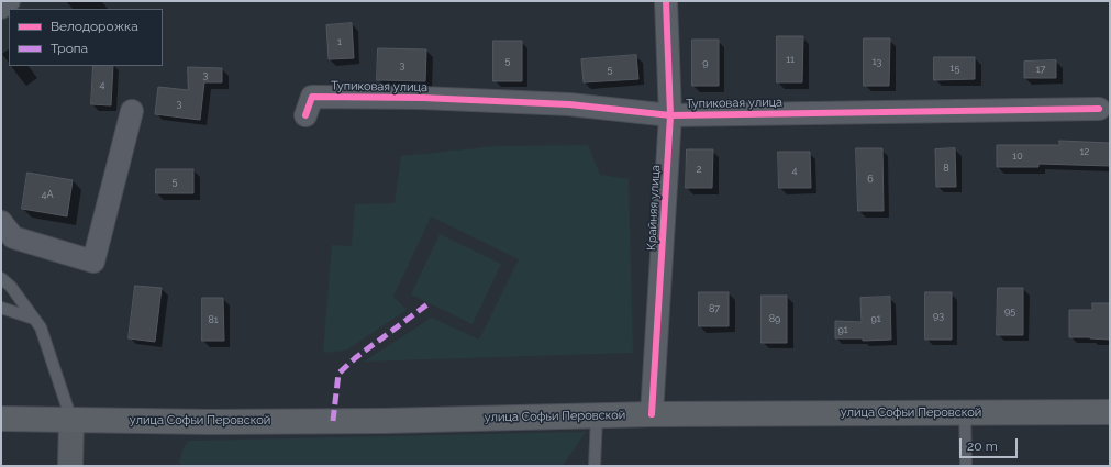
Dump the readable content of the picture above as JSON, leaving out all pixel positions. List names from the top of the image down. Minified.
{"streets":{"main road":["улица Софьи Перовской"],"street":["Тупиковая улица","Крайняя улица"]},"crossings":[["Тупиковая улица","Крайняя улица"],["Крайняя улица","улица Софьи Перовской"]],"house_numbers":["1","11","5","13","9","3","15","5","17","3","4","3","12","10","8","2","4","6","5","4А","87","95","93","89","91","81","91"],"legend":["Велодорожка","Тропа"],"scale_bar":"20 m"}
